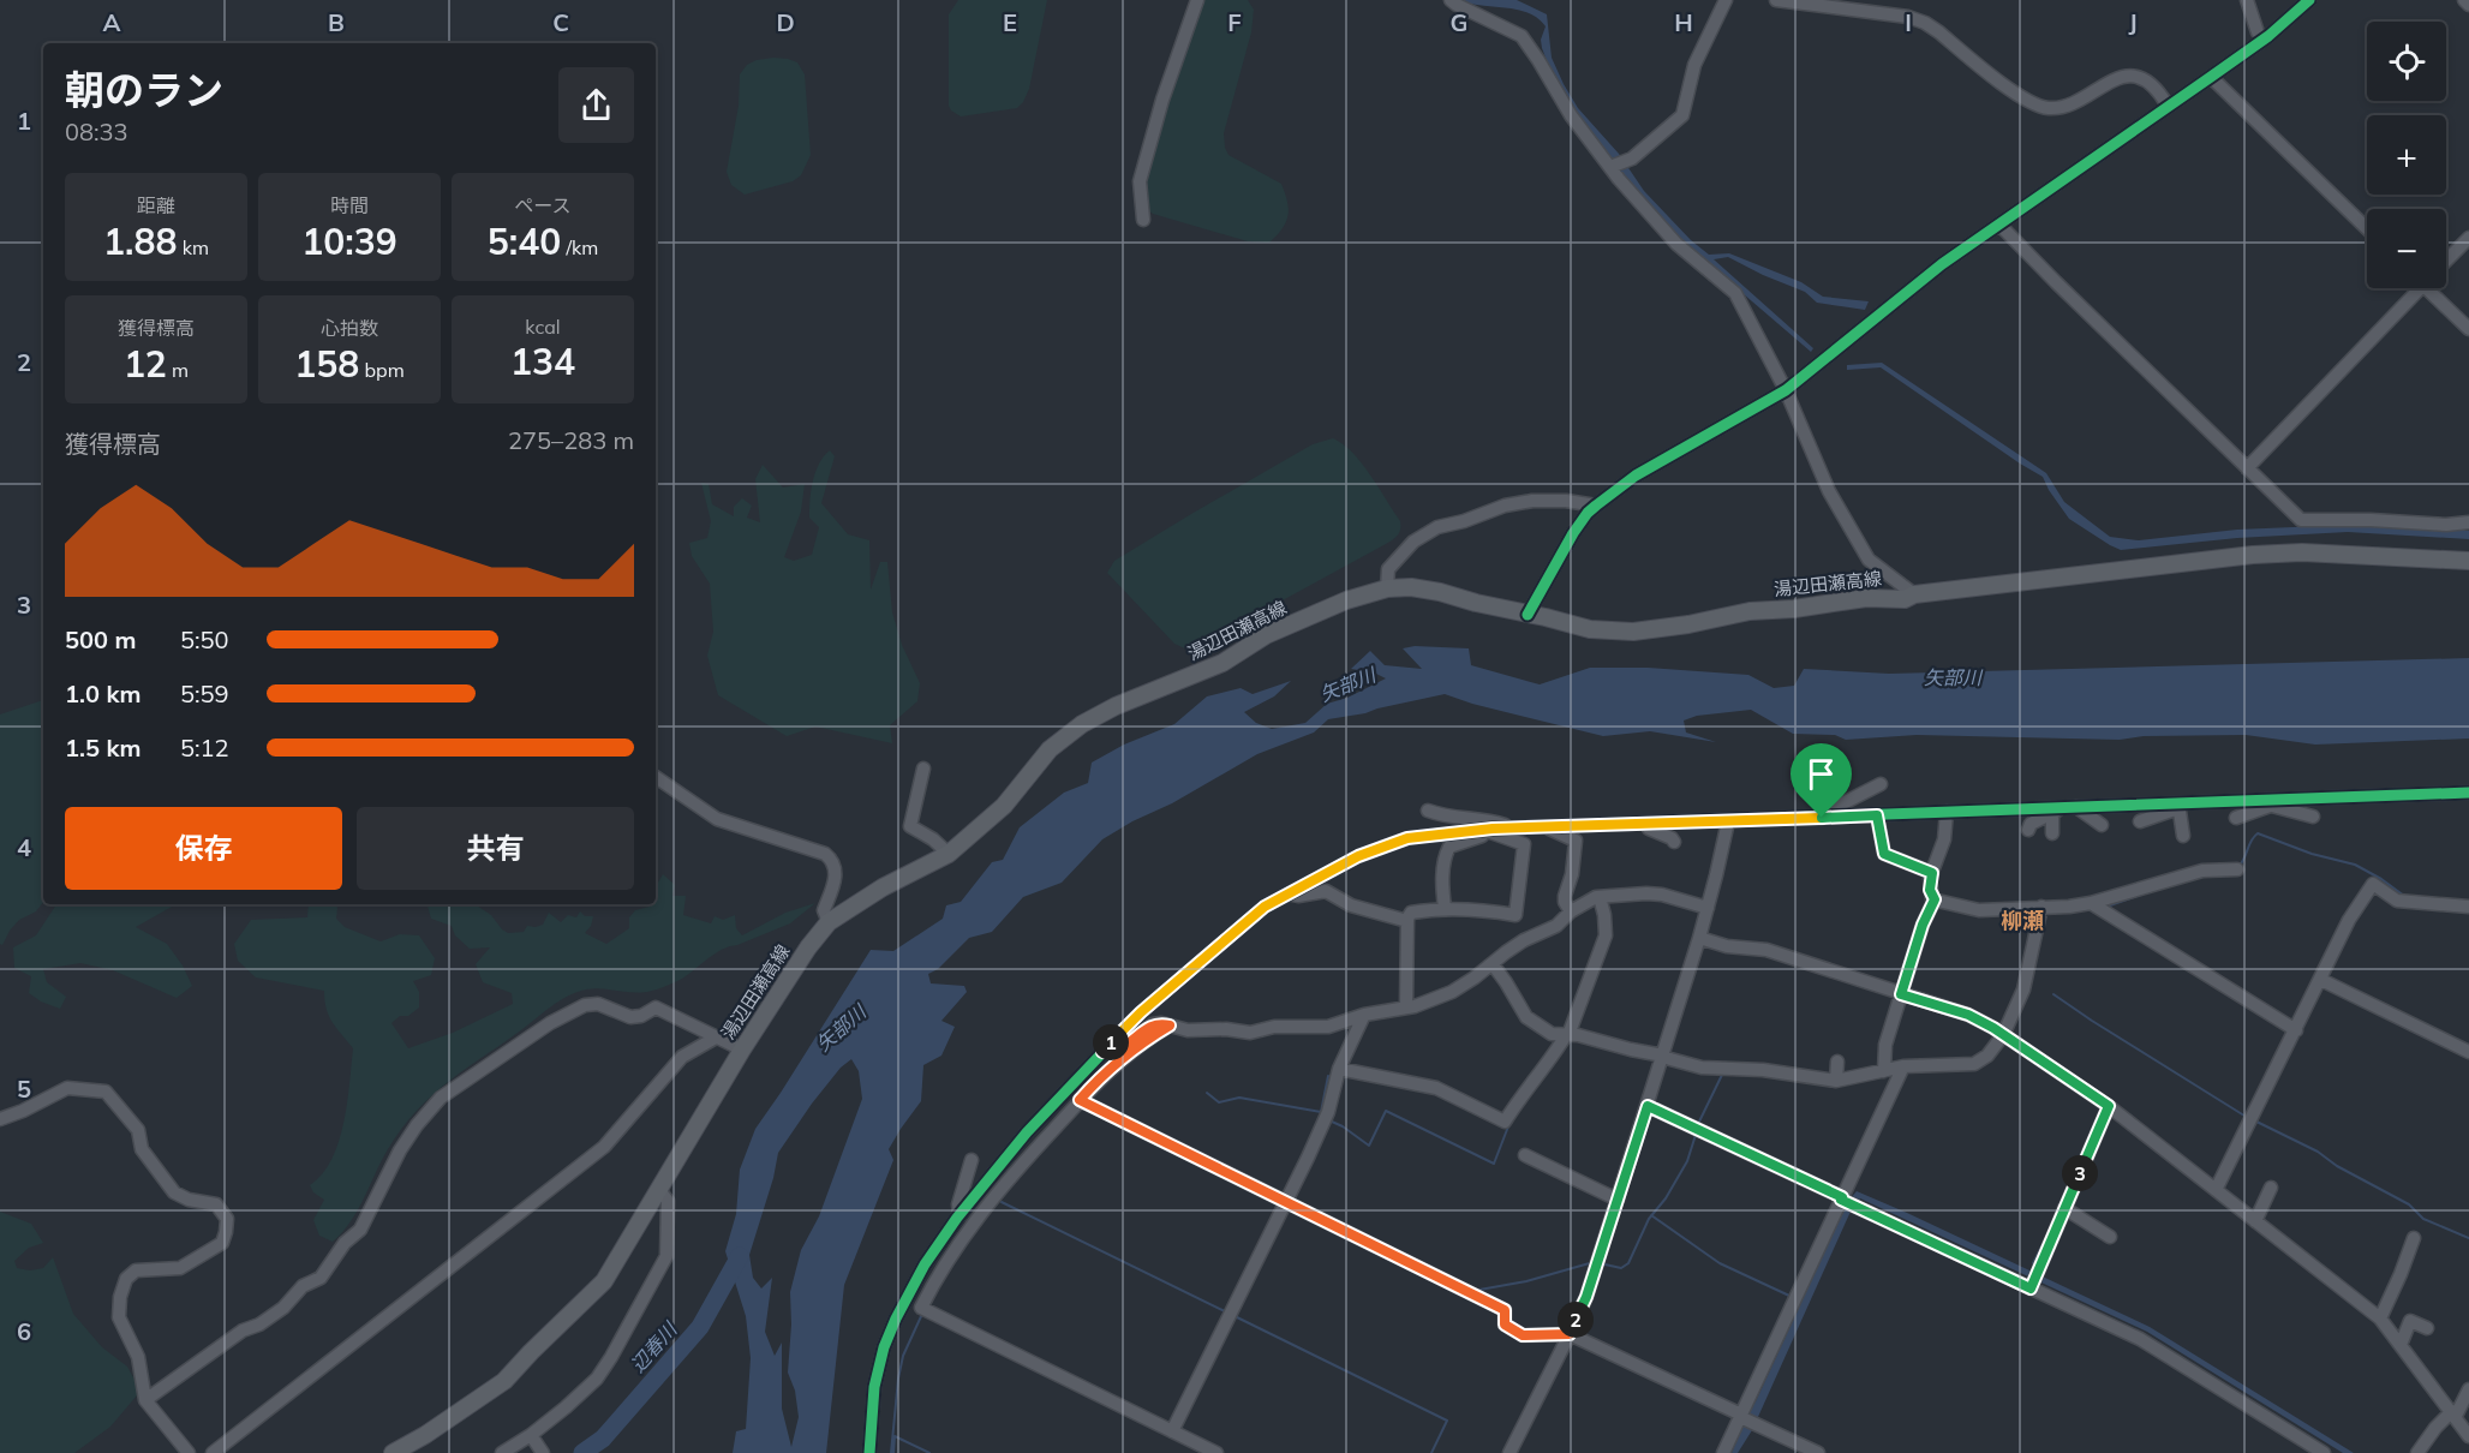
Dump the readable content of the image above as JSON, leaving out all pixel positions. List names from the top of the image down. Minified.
{"streets":{"main road":["湯辺田瀬高線"]},"districts":["柳瀬"],"water":["矢部川","辺春川"],"page":{"map_buttons":["+","−"],"heading":["朝のラン","08:33"],"stats":[["距離","1.88 km"],["時間","10:39"],["ペース","5:40 /km"],["獲得標高","12 m"],["心拍数","158 bpm"],["kcal","134"]],"chart":["獲得標高","275–283 m"],"list":[{"name":"500 m","note":"5:50"},{"name":"1.0 km","note":"5:59"},{"name":"1.5 km","note":"5:12"}],"buttons":["保存","共有"],"pins":["1","3","2"]},"grid":{"columns":["A","B","C","D","E","F","G","H","I","J"],"rows":["1","2","3","4","5","6"]}}
